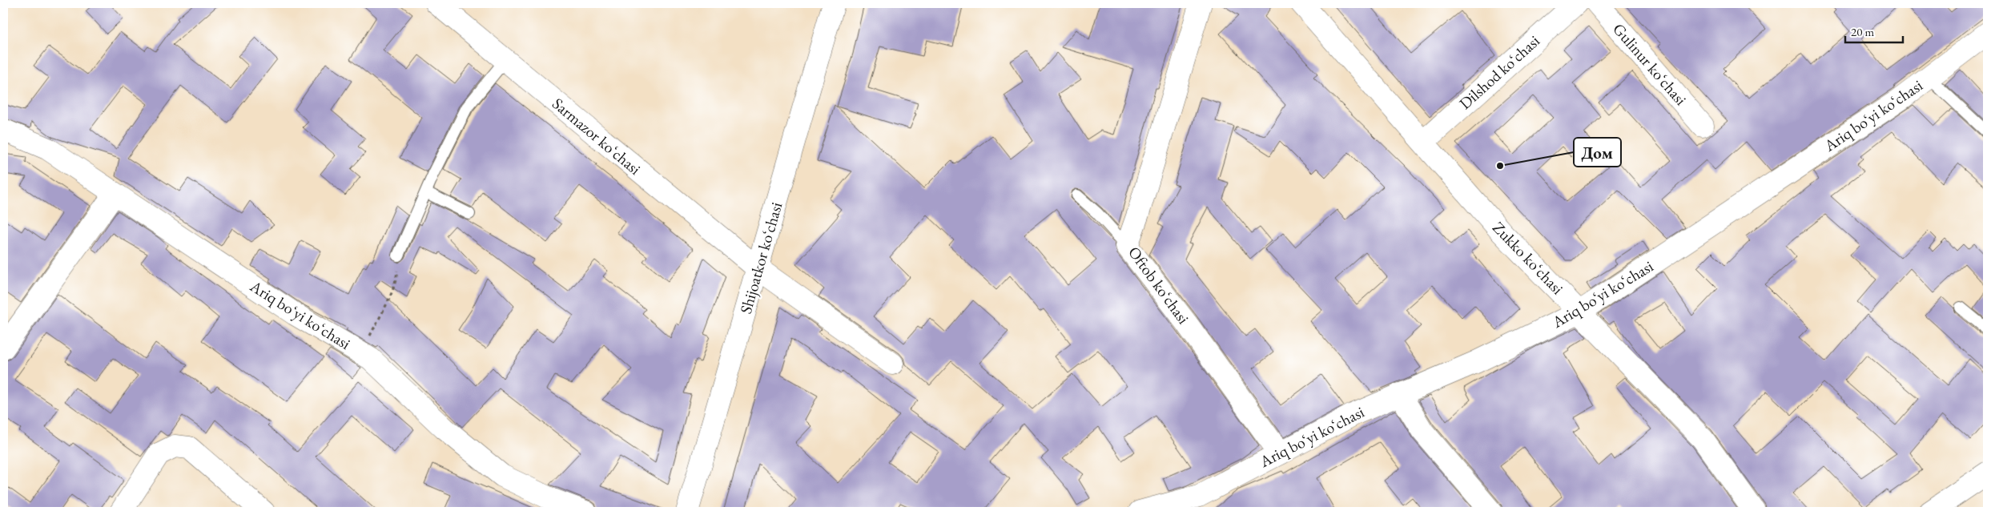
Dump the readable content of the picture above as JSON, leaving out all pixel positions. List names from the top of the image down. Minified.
{"streets":{"street":["Gulinur koʻchasi","Dilshod koʻchasi","Ariq boʻyi koʻchasi","Sarmazor koʻchasi","Shijoatkor koʻchasi","Zukko koʻchasi","Oftob koʻchasi"]},"crossings":[["Dilshod koʻchasi","Zukko koʻchasi"],["Ariq boʻyi koʻchasi","Zukko koʻchasi"],["Ariq boʻyi koʻchasi","Oftob koʻchasi"],["Sarmazor koʻchasi","Shijoatkor koʻchasi"]],"places":["Дом"],"scale_bar":"20 m"}
